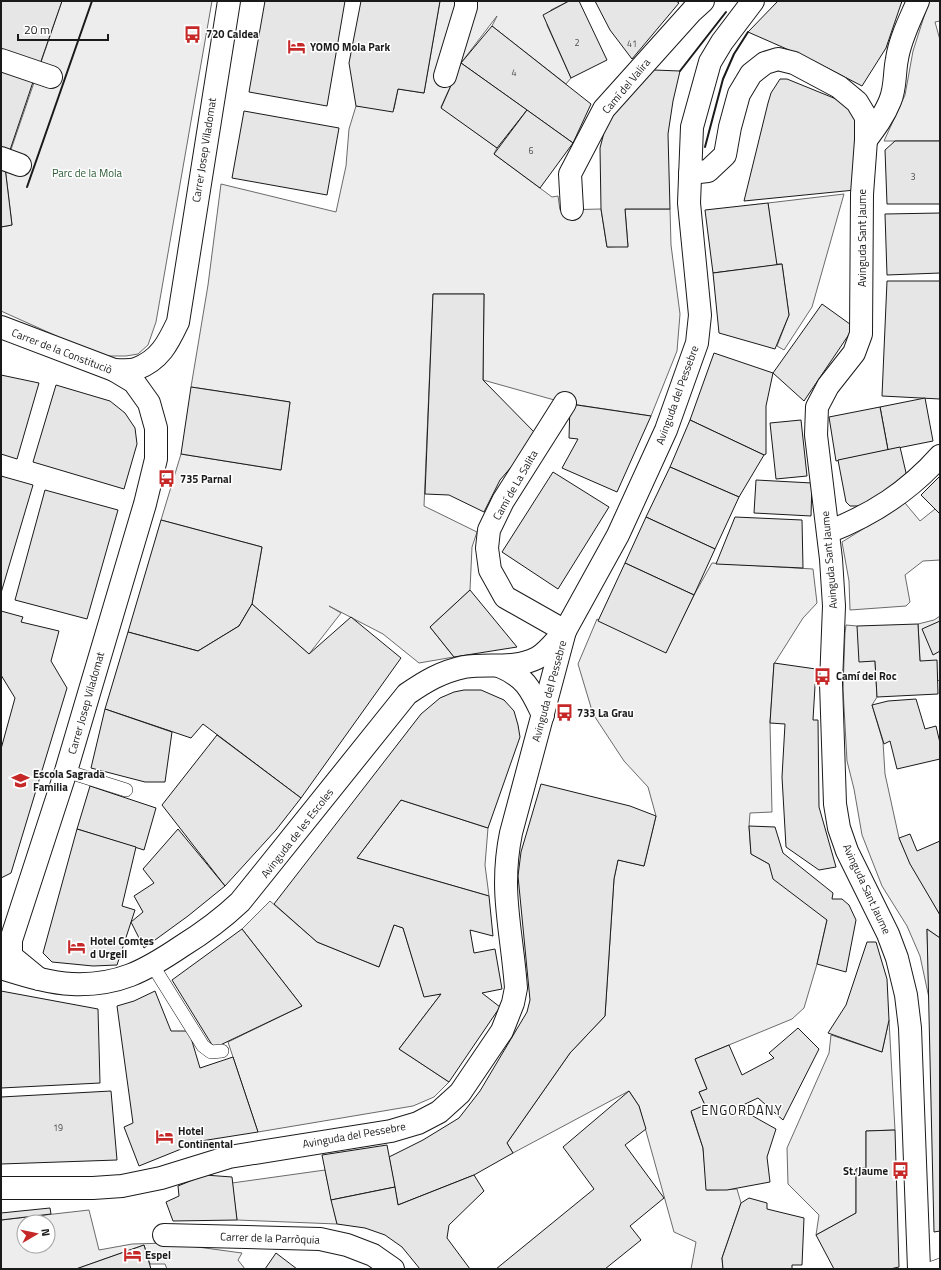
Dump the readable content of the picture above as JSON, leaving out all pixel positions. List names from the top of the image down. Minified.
{"streets":{"street":["Camí del Valira","Carrer Josep Viladomat","Avinguda Sant Jaume","Carrer de la Constituciò","Avinguda del Pessebre","Camí de La Salita","Avinguda de les Escoles","Carrer de la Parròquia"]},"crossings":[["Carrer Josep Viladomat","Carrer de la Constituciò"],["Carrer Josep Viladomat","Avinguda de les Escoles"],["Avinguda Sant Jaume","Avinguda del Pessebre"],["Avinguda del Pessebre","Camí de La Salita"],["Avinguda del Pessebre","Avinguda de les Escoles"],["Camí de La Salita","Avinguda de les Escoles"]],"districts":["ENGORDANY"],"parks":["Parc de la Mola"],"places":{"bus stop":["720 Caldea","735 Parnal","Camí del Roc","733 La Grau","St. Jaume"],"hotel":["YOMO Mola Park","Hotel Comtes d Urgell","Hotel Continental","Espel"],"school or university":["Escola Sagrada Familia"]},"house_numbers":["2","41","4","6","3","19"],"scale_bar":"20 m","north":"right"}
